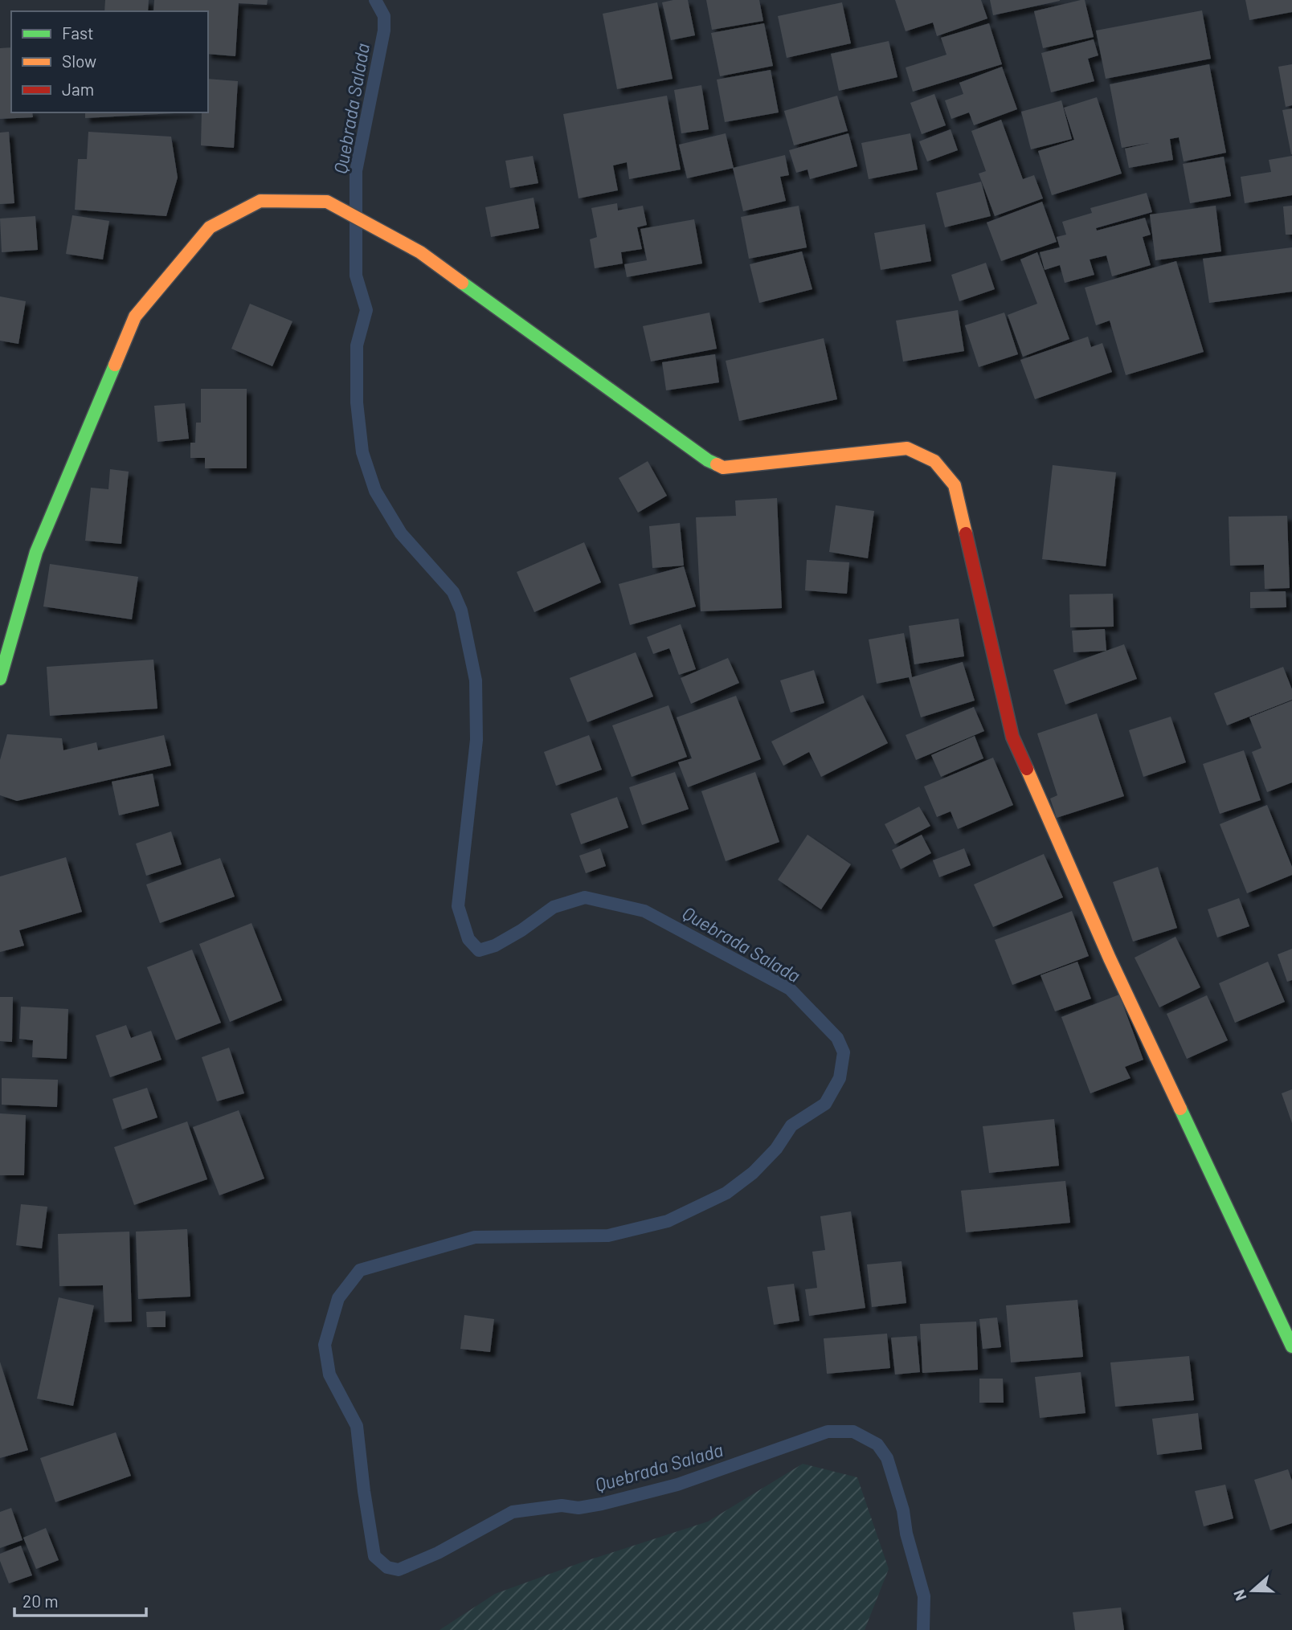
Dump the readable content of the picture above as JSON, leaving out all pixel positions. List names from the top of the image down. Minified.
{"water":["Quebrada Salada"],"legend":["Fast","Slow","Jam"],"scale_bar":"20 m","north":"left"}
